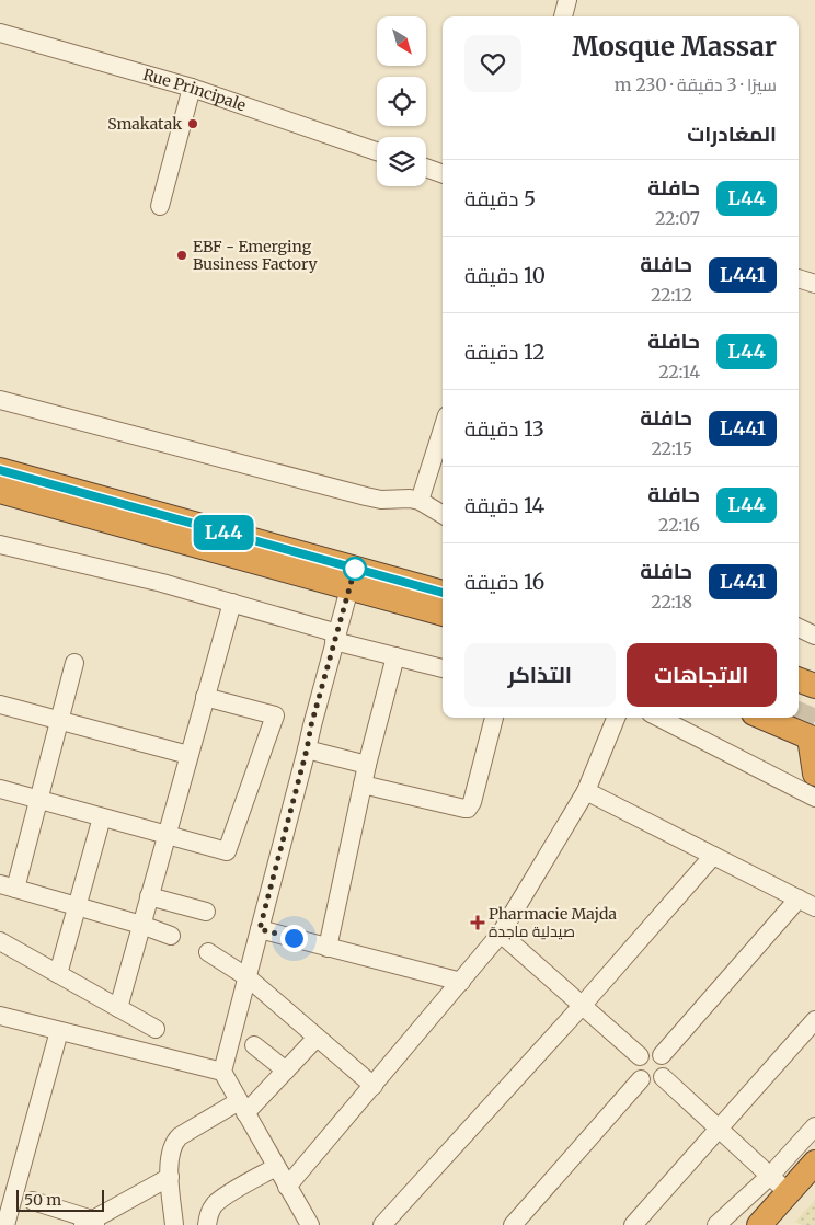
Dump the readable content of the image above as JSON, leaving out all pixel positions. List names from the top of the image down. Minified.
{"streets":{"street":["Rue Principale"]},"places":{"other":["Smakatak","EBF - Emerging Business Factory"],"health":["Pharmacie Majda صيدلية ماجدة"]},"lines":["bus line L44"],"scale_bar":"50 m","north":"bottom right","page":{"on_map":"L44","heading":[["Mosque Massar","سيرًا · 3 دقيقة · 230 m"],"المغادرات"],"list":[{"mark":"L44","name":"حافلة","note":"22:07","value":"5 دقيقة"},{"mark":"L441","name":"حافلة","note":"22:12","value":"10 دقيقة"},{"mark":"L44","name":"حافلة","note":"22:14","value":"12 دقيقة"},{"mark":"L441","name":"حافلة","note":"22:15","value":"13 دقيقة"},{"mark":"L44","name":"حافلة","note":"22:16","value":"14 دقيقة"},{"mark":"L441","name":"حافلة","note":"22:18","value":"16 دقيقة"}],"buttons":["الاتجاهات","التذاكر"],"scale":"50 m"}}
